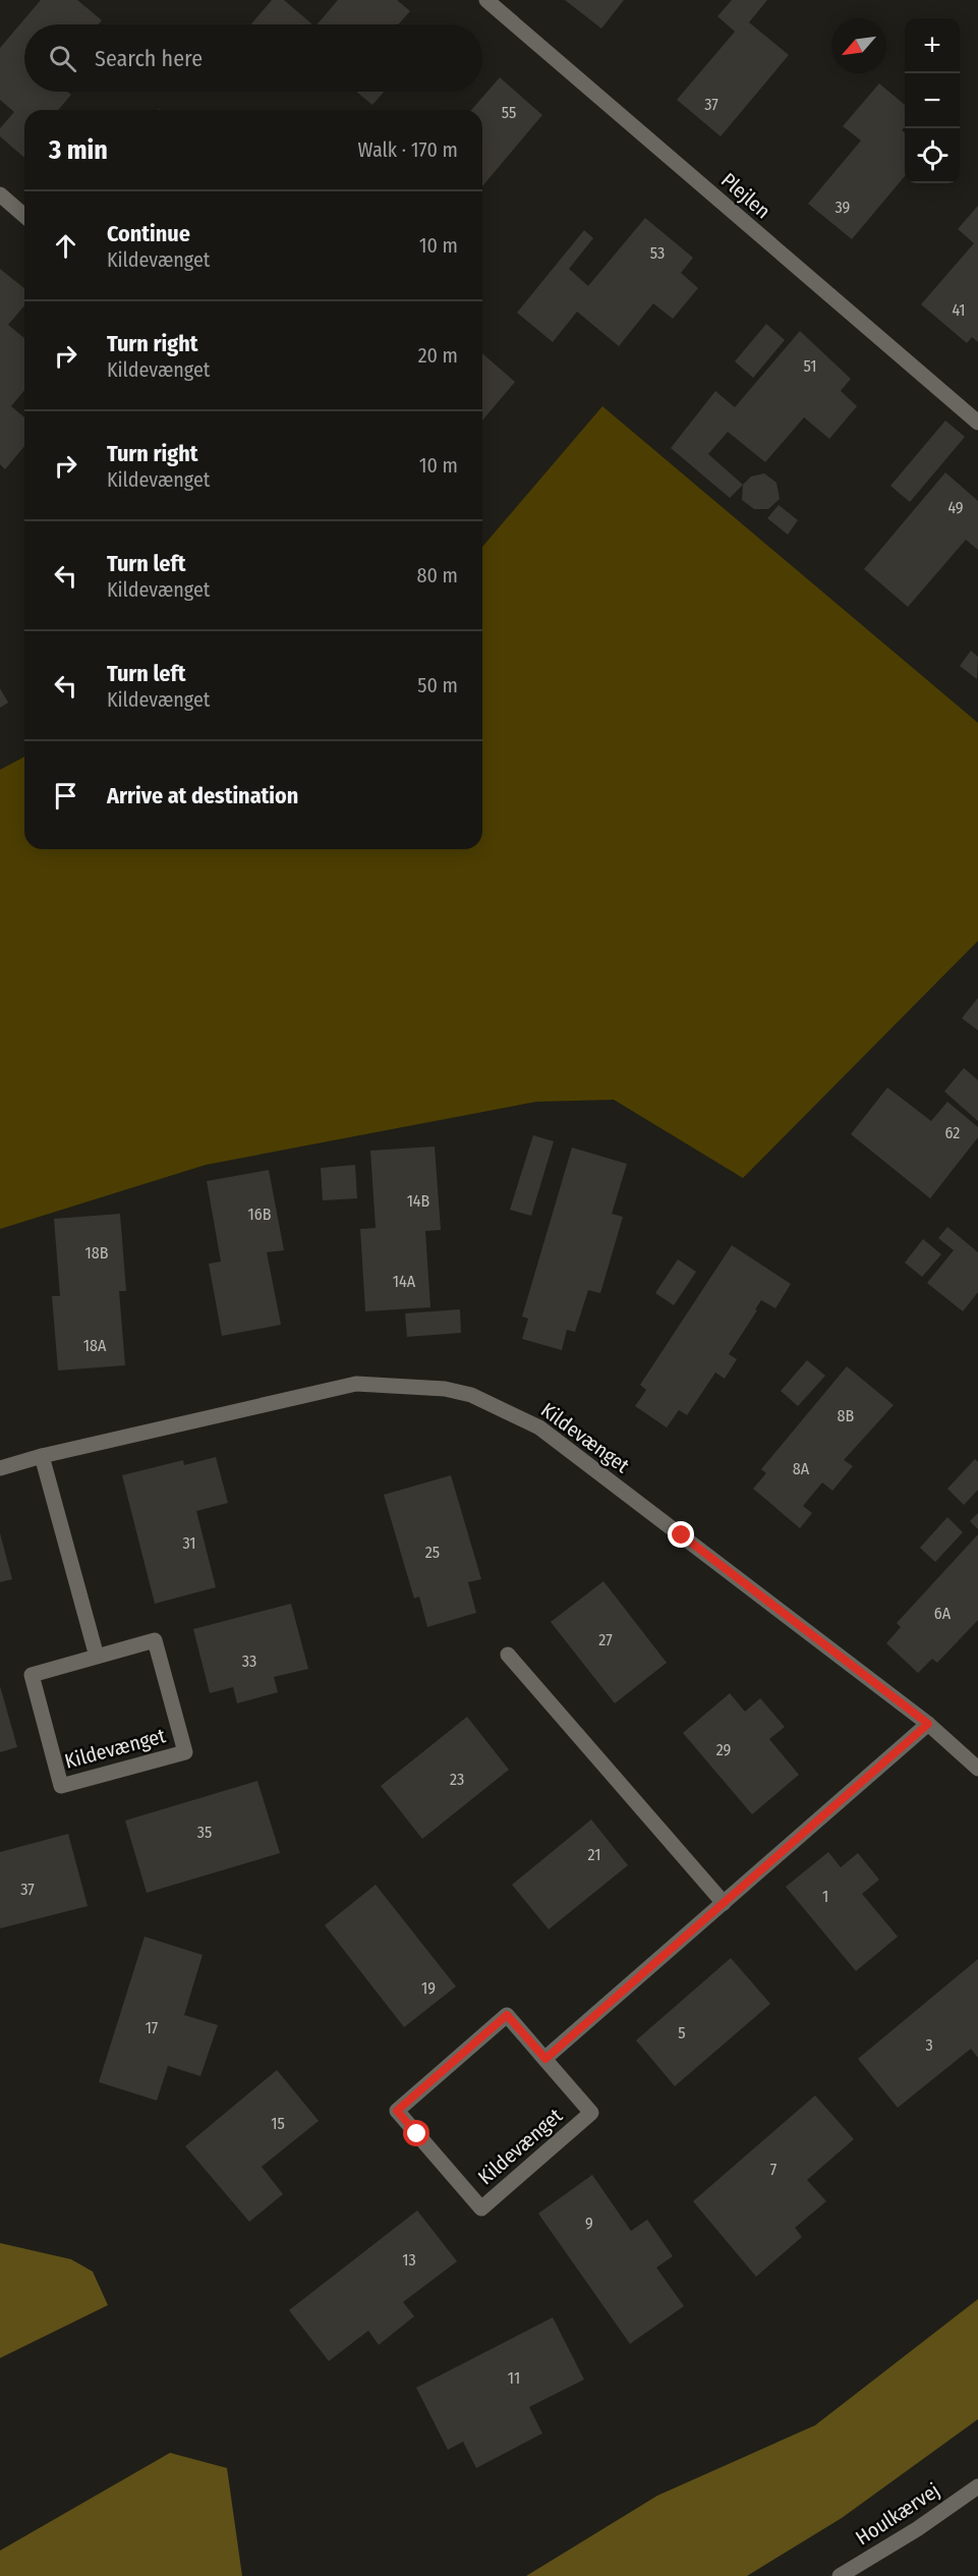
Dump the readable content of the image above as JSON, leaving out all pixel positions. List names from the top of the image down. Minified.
{"streets":{"street":["Plejlen","Kildevænget","Houlkærvej"]},"house_numbers":["37","55","39","53","41","51","49","62","14B","16B","18B","14A","18A","8B","8A","31","25","6A","27","33","29","23","35","21","37","1","19","17","5","3","15","7","9","13","11"],"north":"bottom left","page":{"map_buttons":["+","−"],"search":"Search here","heading":["3 min","Walk · 170 m"],"list":[["Continue","Kildevænget","10 m"],["Turn right","Kildevænget","20 m"],["Turn right","Kildevænget","10 m"],["Turn left","Kildevænget","80 m"],["Turn left","Kildevænget","50 m"],"Arrive at destination"]}}
